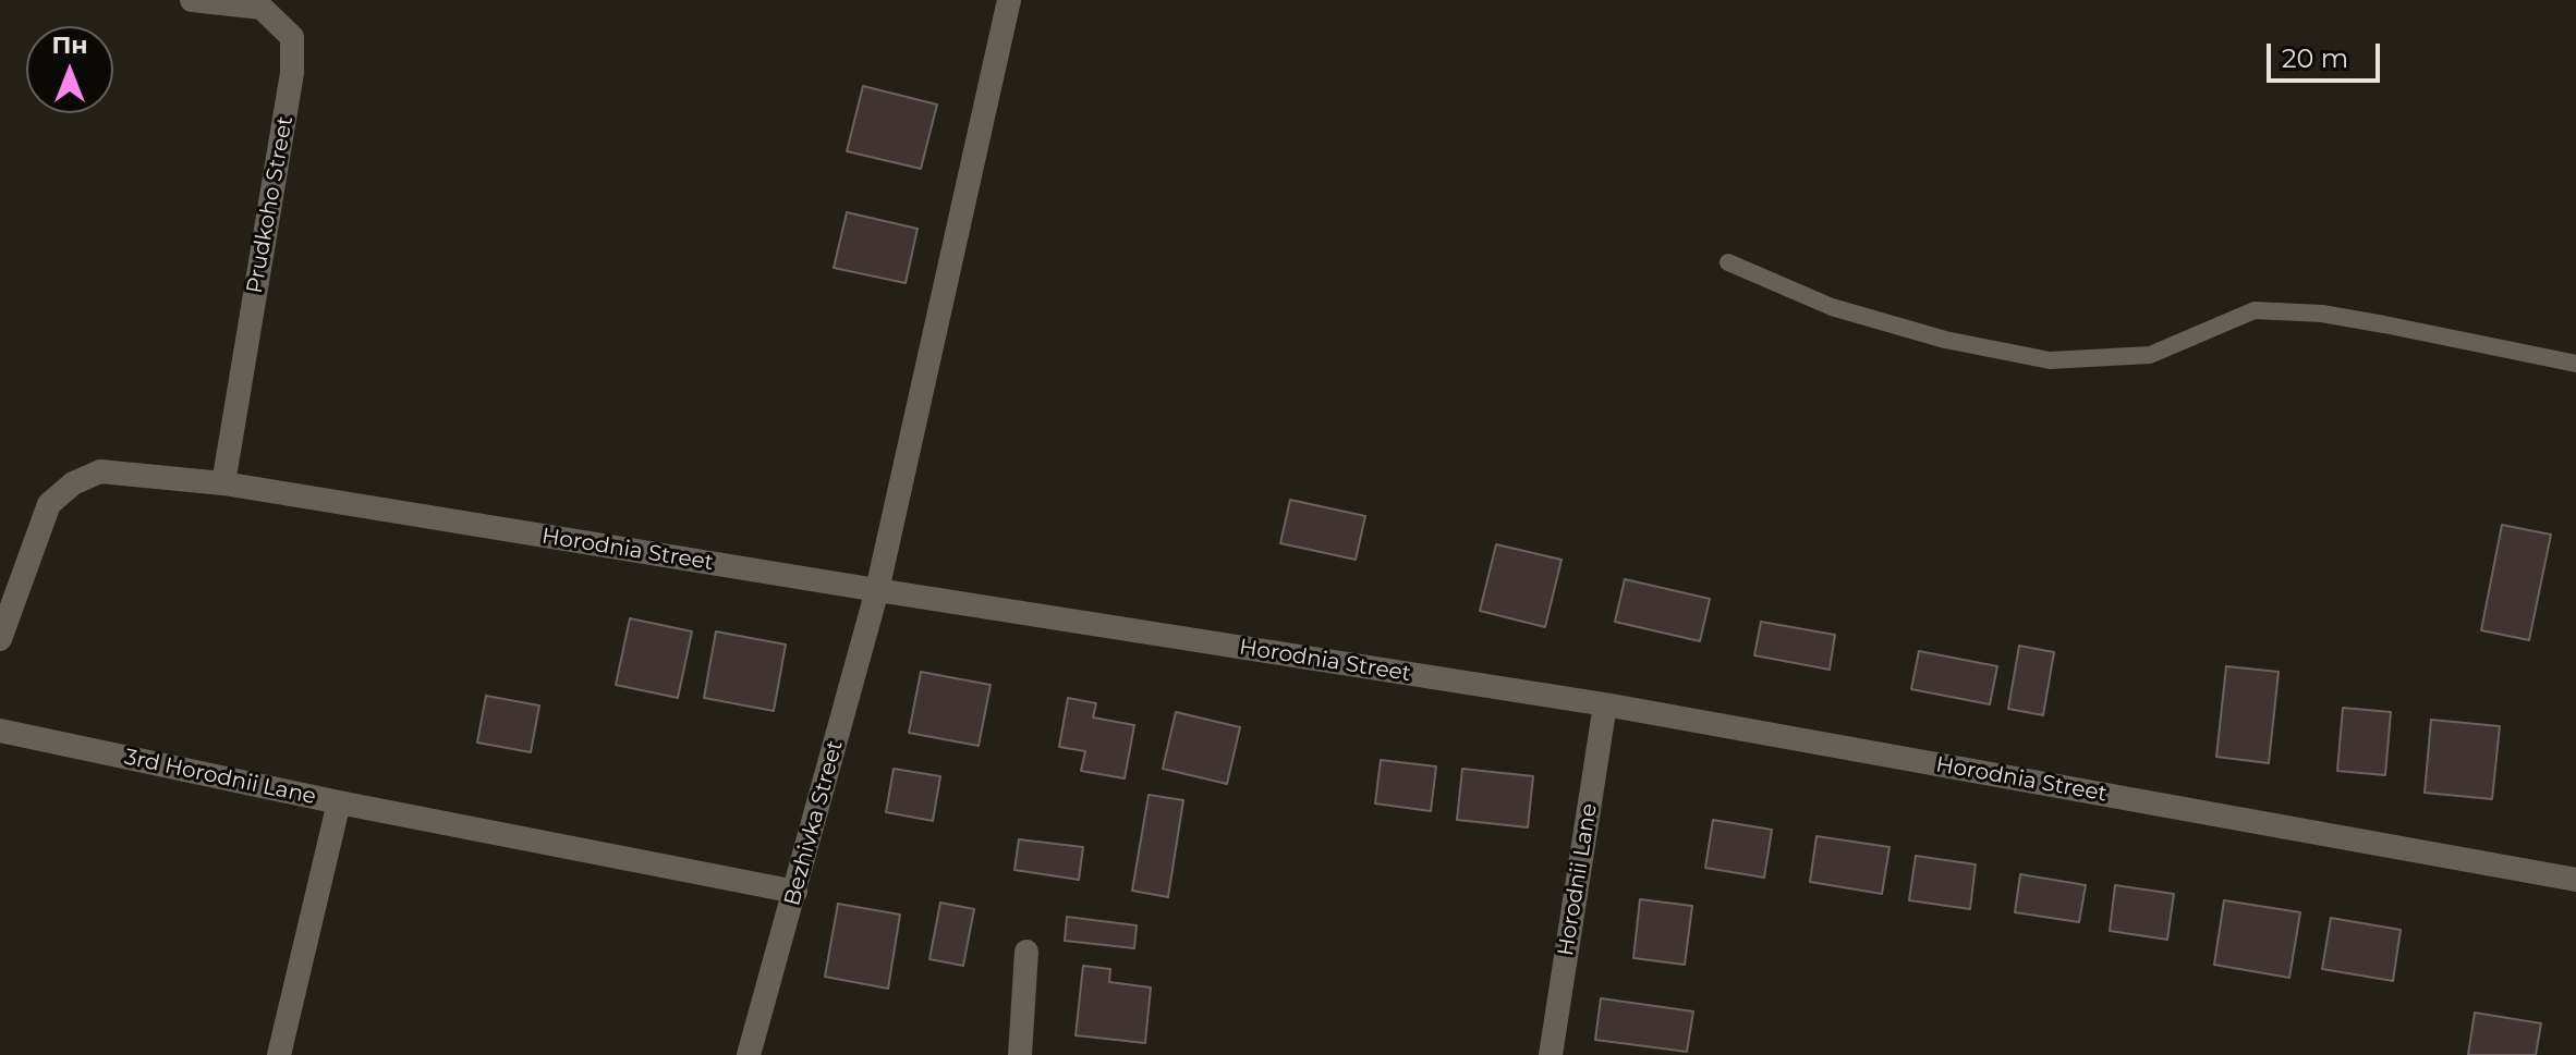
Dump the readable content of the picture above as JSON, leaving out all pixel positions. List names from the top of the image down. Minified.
{"streets":{"street":["Prudkoho Street","Horodnia Street","3rd Horodnii Lane","Bezhivka Street","Horodnii Lane"]},"crossings":[["Prudkoho Street","Horodnia Street"],["Horodnia Street","Bezhivka Street"],["Horodnia Street","Horodnii Lane"]],"scale_bar":"20 m","north":"top"}
